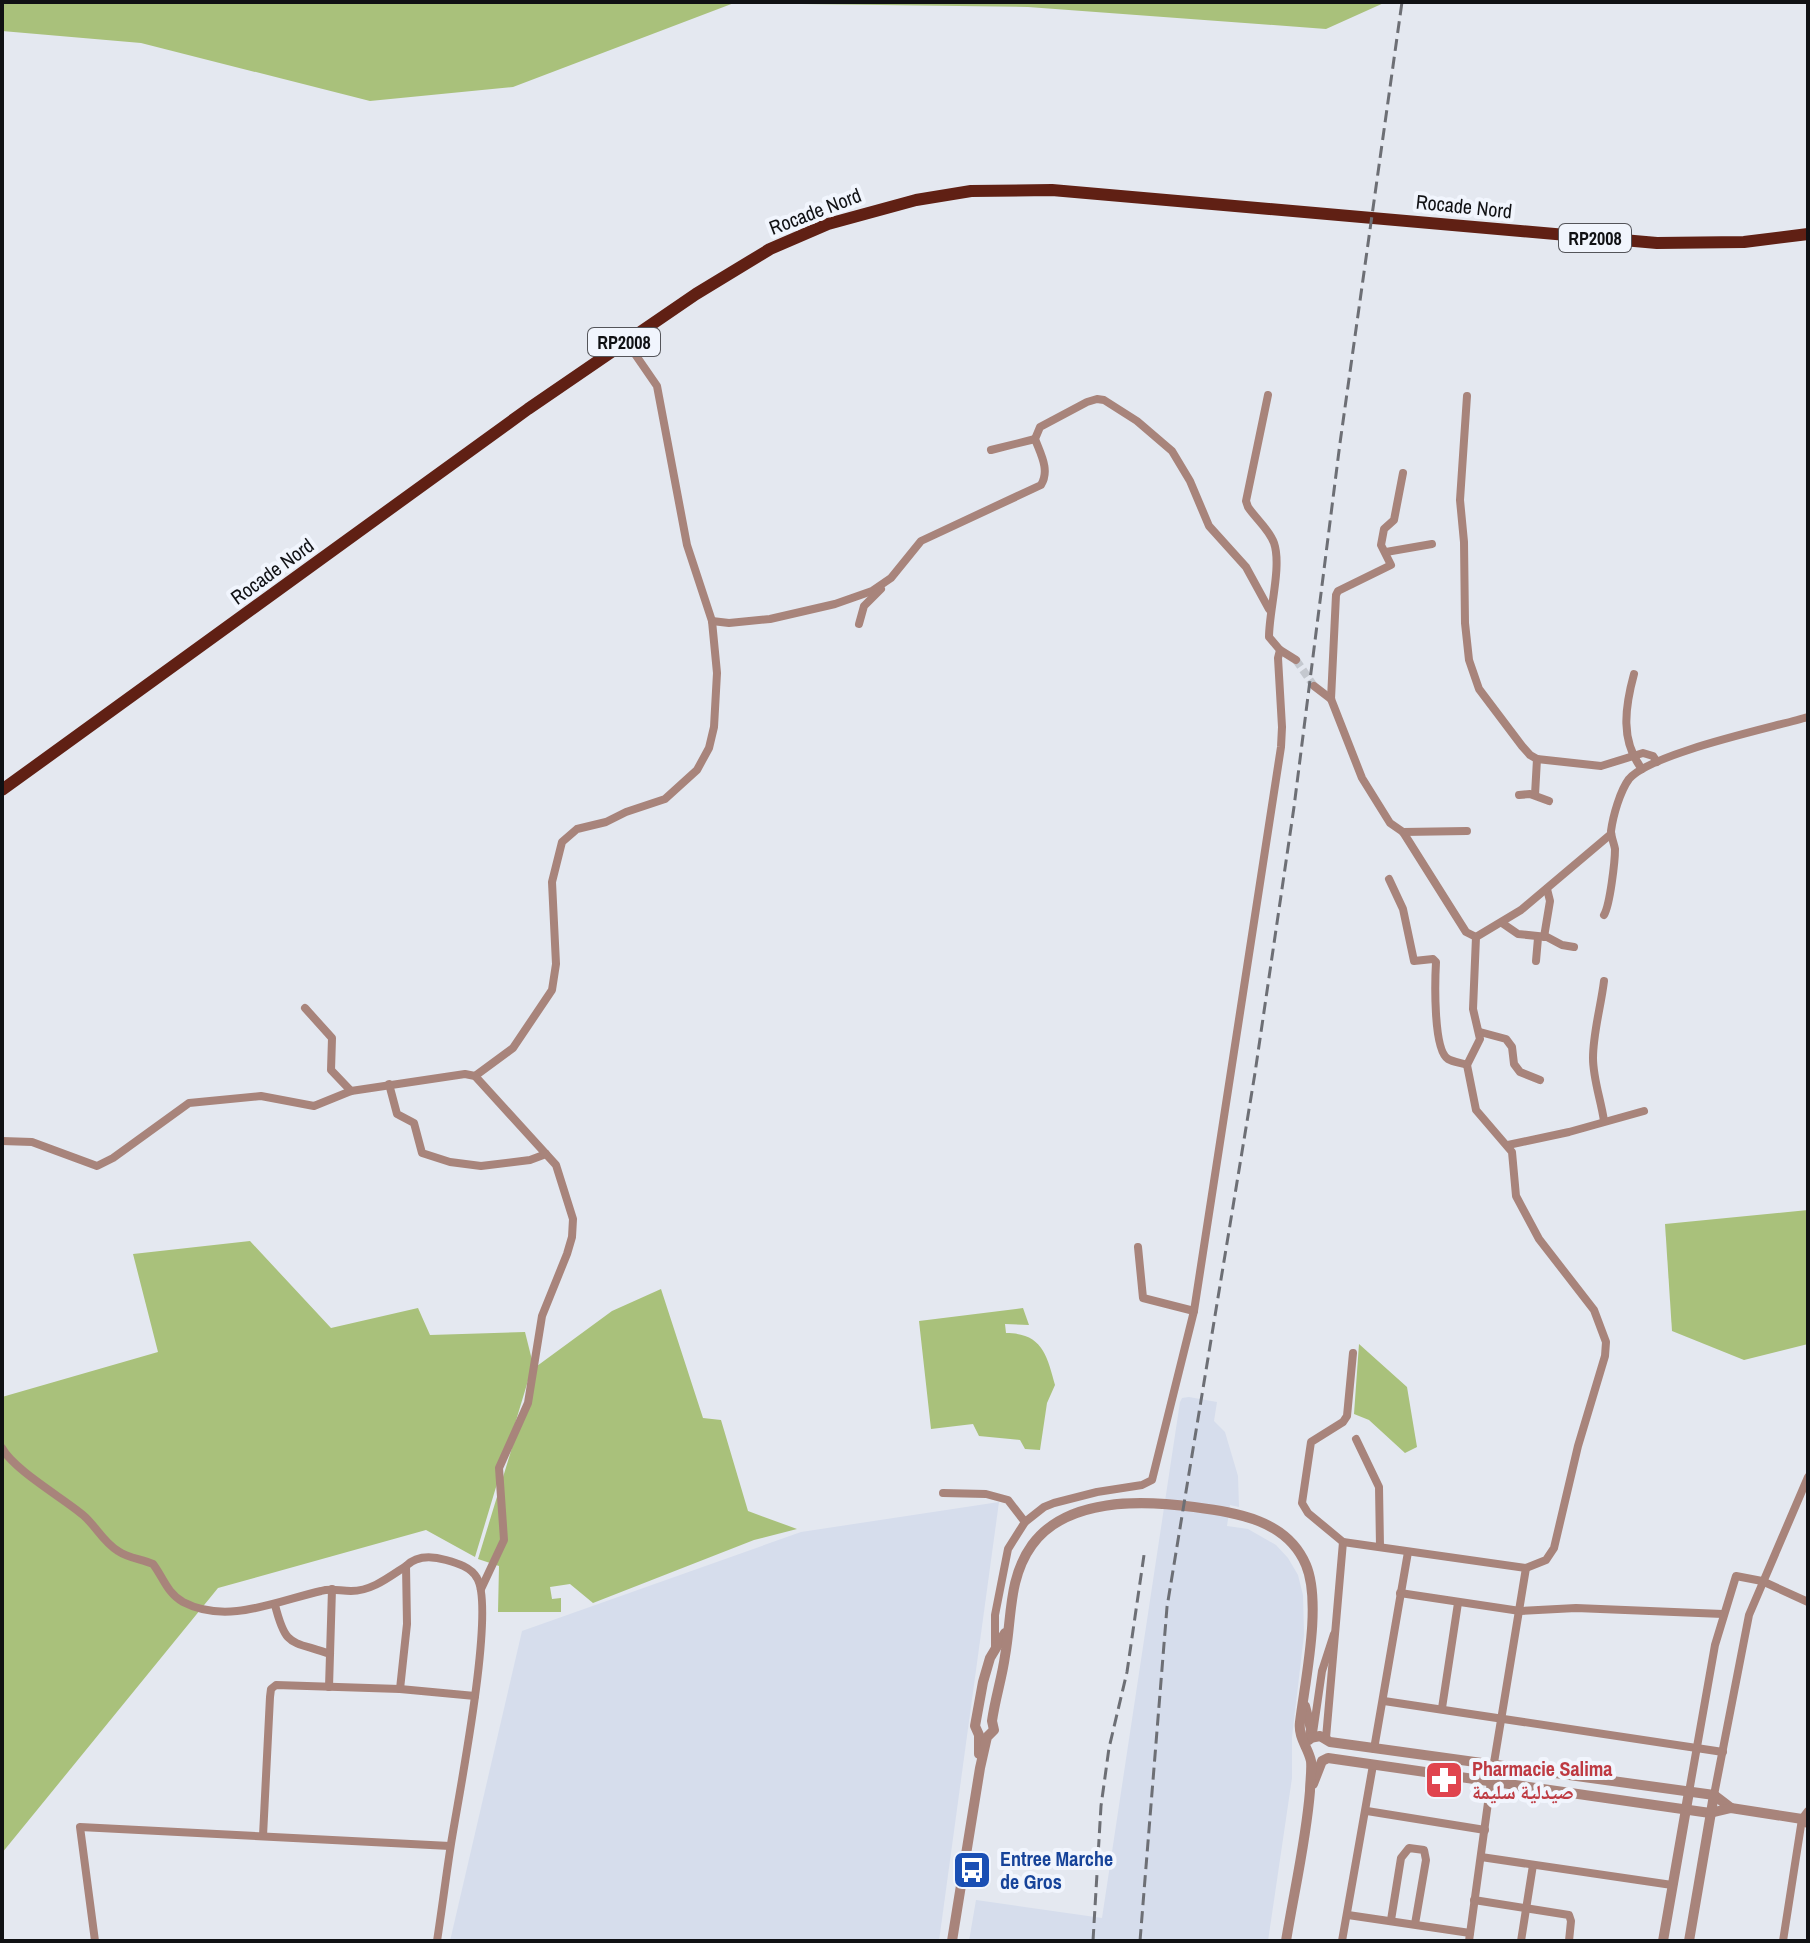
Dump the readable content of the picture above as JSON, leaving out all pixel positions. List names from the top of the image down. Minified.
{"streets":{"highway":["Rocade Nord","RP2008"]},"places":{"pharmacy":["Pharmacie Salima صيدلية سليمة"],"bus stop":["Entree Marche de Gros"]}}
